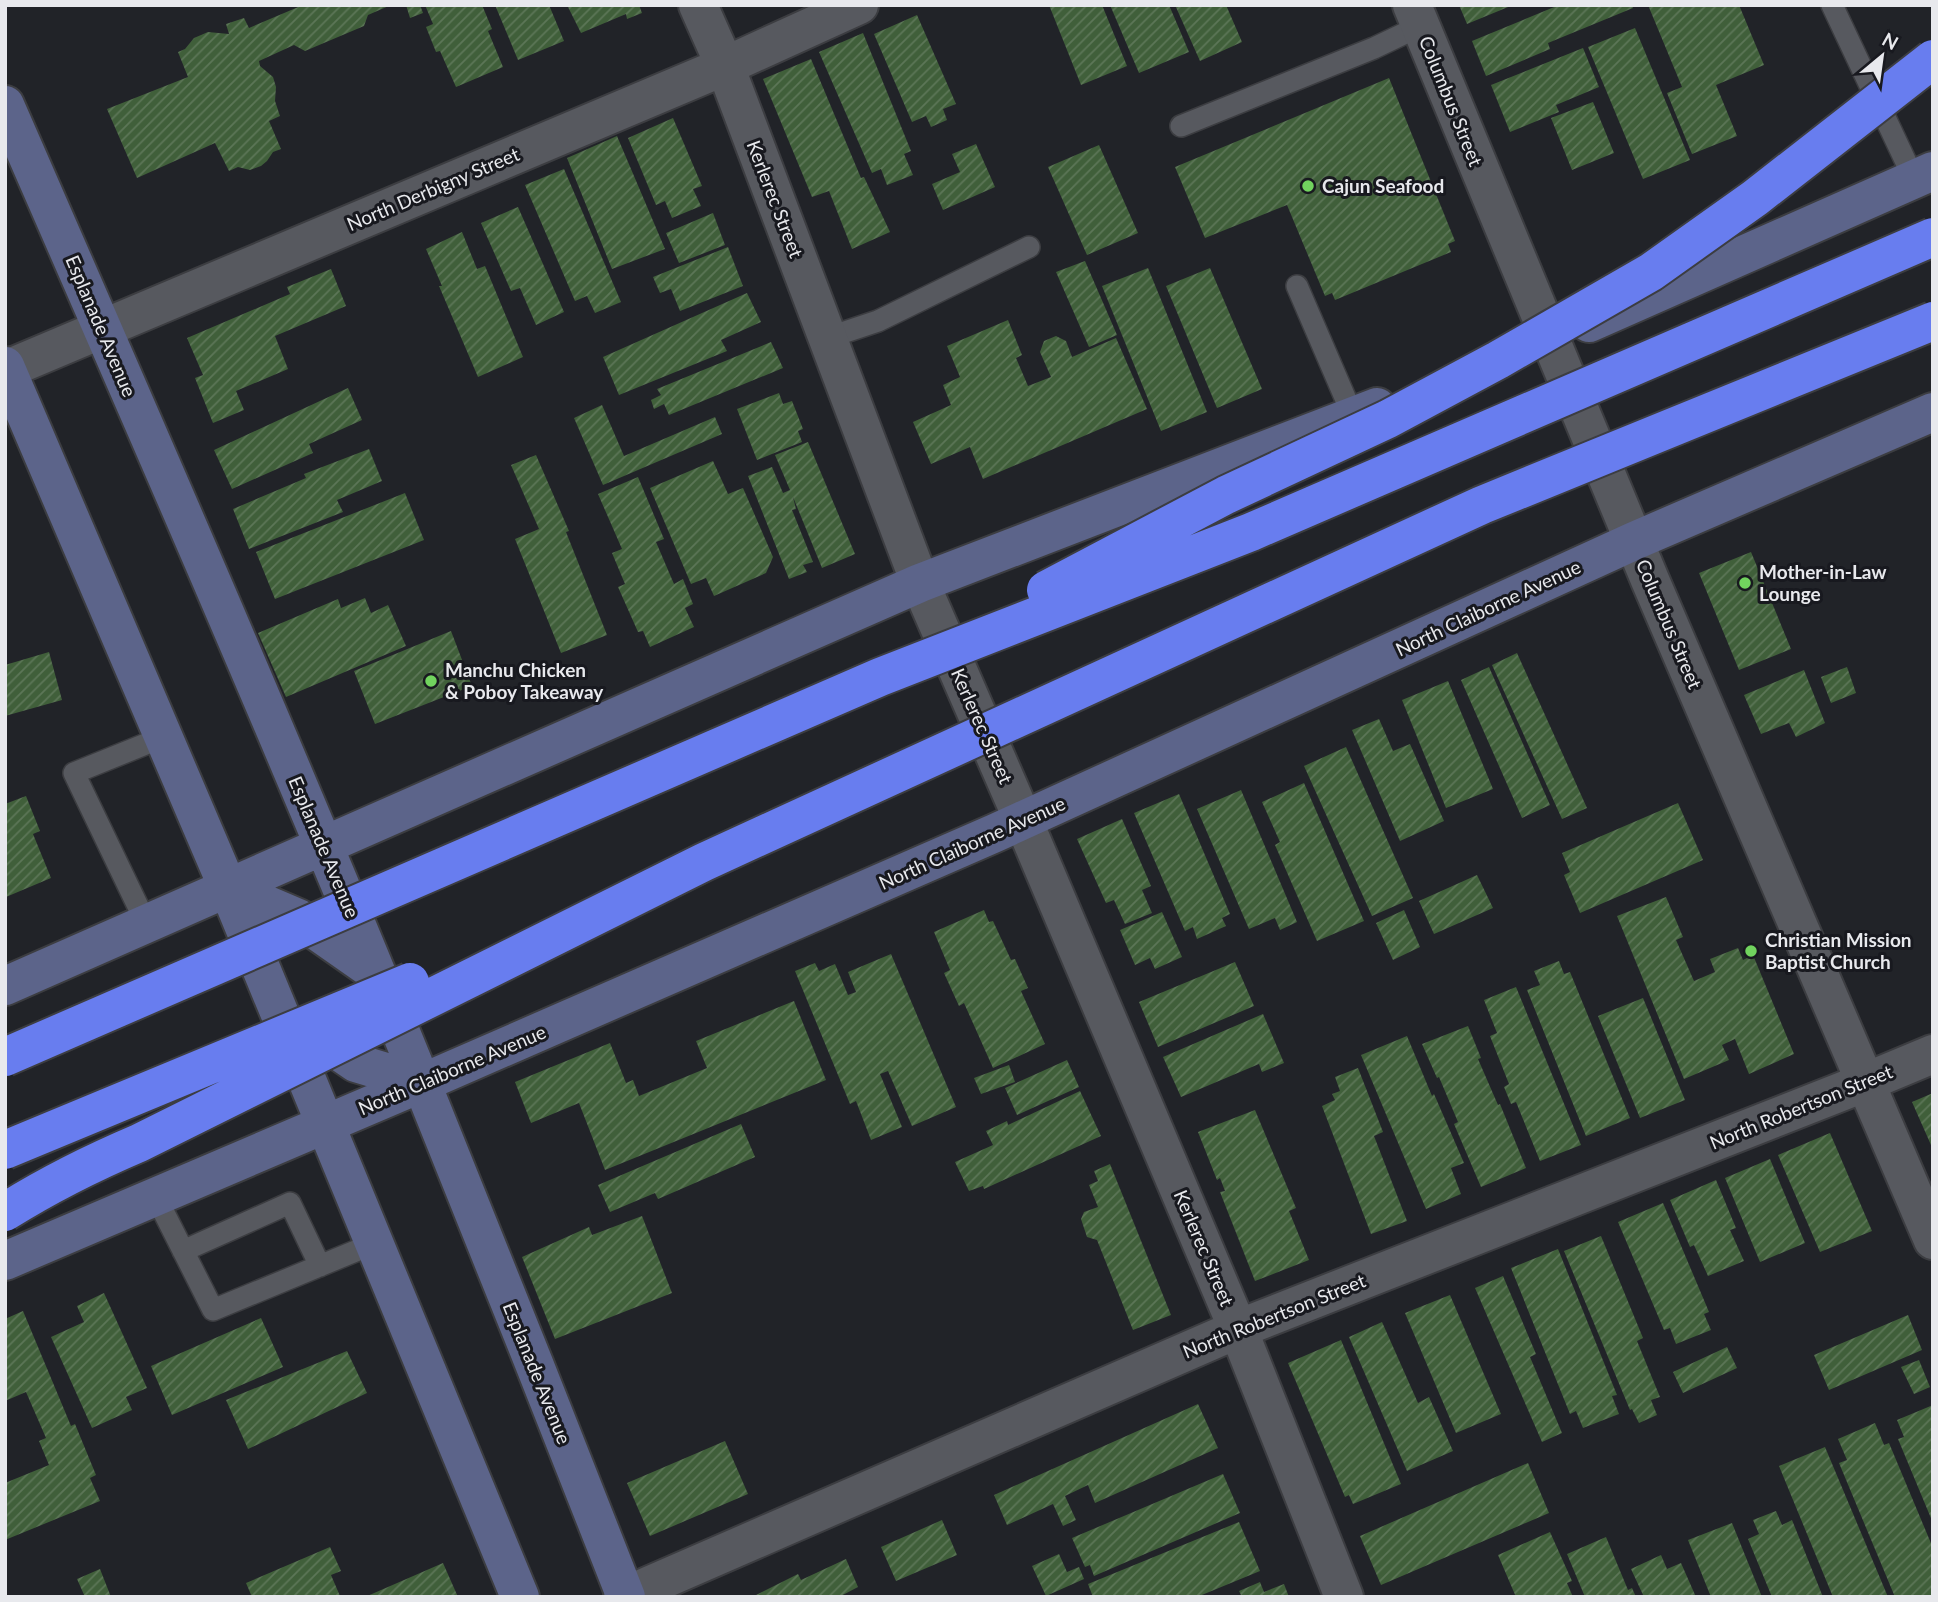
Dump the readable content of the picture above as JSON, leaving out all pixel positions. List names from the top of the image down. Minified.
{"streets":{"main road":["Esplanade Avenue","North Claiborne Avenue"],"street":["Columbus Street","North Derbigny Street","Kerlerec Street","North Robertson Street"]},"crossings":[["Columbus Street","North Claiborne Avenue"],["Columbus Street","North Robertson Street"],["North Derbigny Street","Kerlerec Street"],["North Derbigny Street","Esplanade Avenue"],["Kerlerec Street","North Claiborne Avenue"],["Kerlerec Street","North Robertson Street"],["Esplanade Avenue","North Claiborne Avenue"],["Esplanade Avenue","North Robertson Street"]],"places":["Cajun Seafood","Mother-in-Law Lounge","Manchu Chicken & Poboy Takeaway","Christian Mission Baptist Church"],"north":"top right"}
